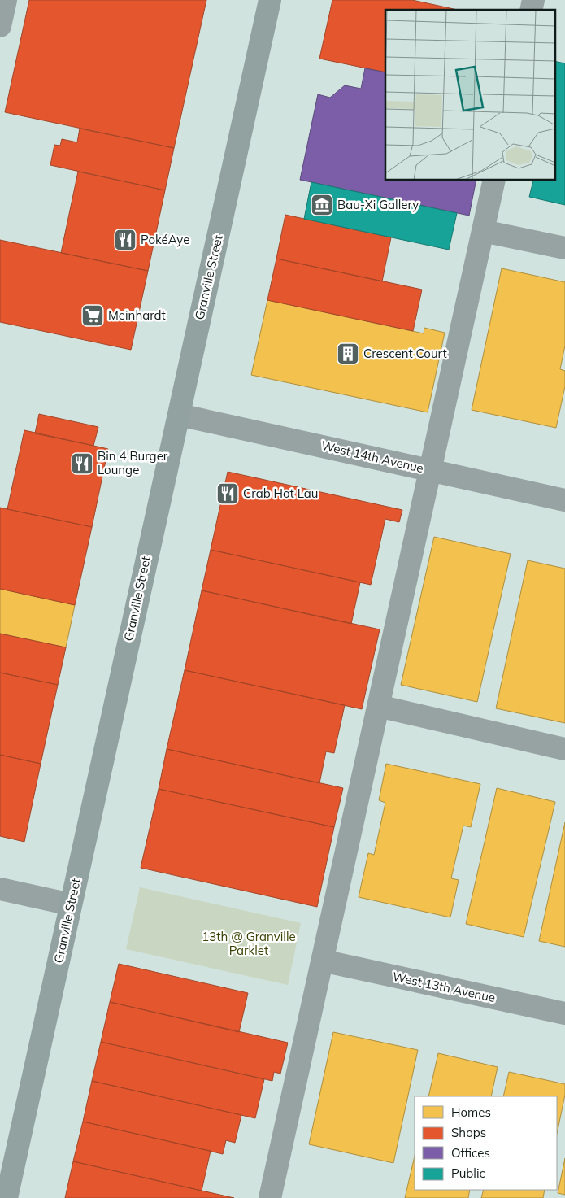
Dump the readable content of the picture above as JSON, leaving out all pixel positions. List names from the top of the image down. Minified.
{"streets":{"highway":["Granville Street"],"street":["West 14th Avenue","West 13th Avenue"]},"crossings":[["Granville Street","West 14th Avenue"]],"parks":["13th @ Granville Parklet"],"places":{"museum":["Bau-Xi Gallery"],"restaurant":["PokéAye","Bin 4 Burger Lounge","Crab Hot Lau"],"supermarket":["Meinhardt"],"building":["Crescent Court"]},"legend":["Homes","Shops","Offices","Public"]}
